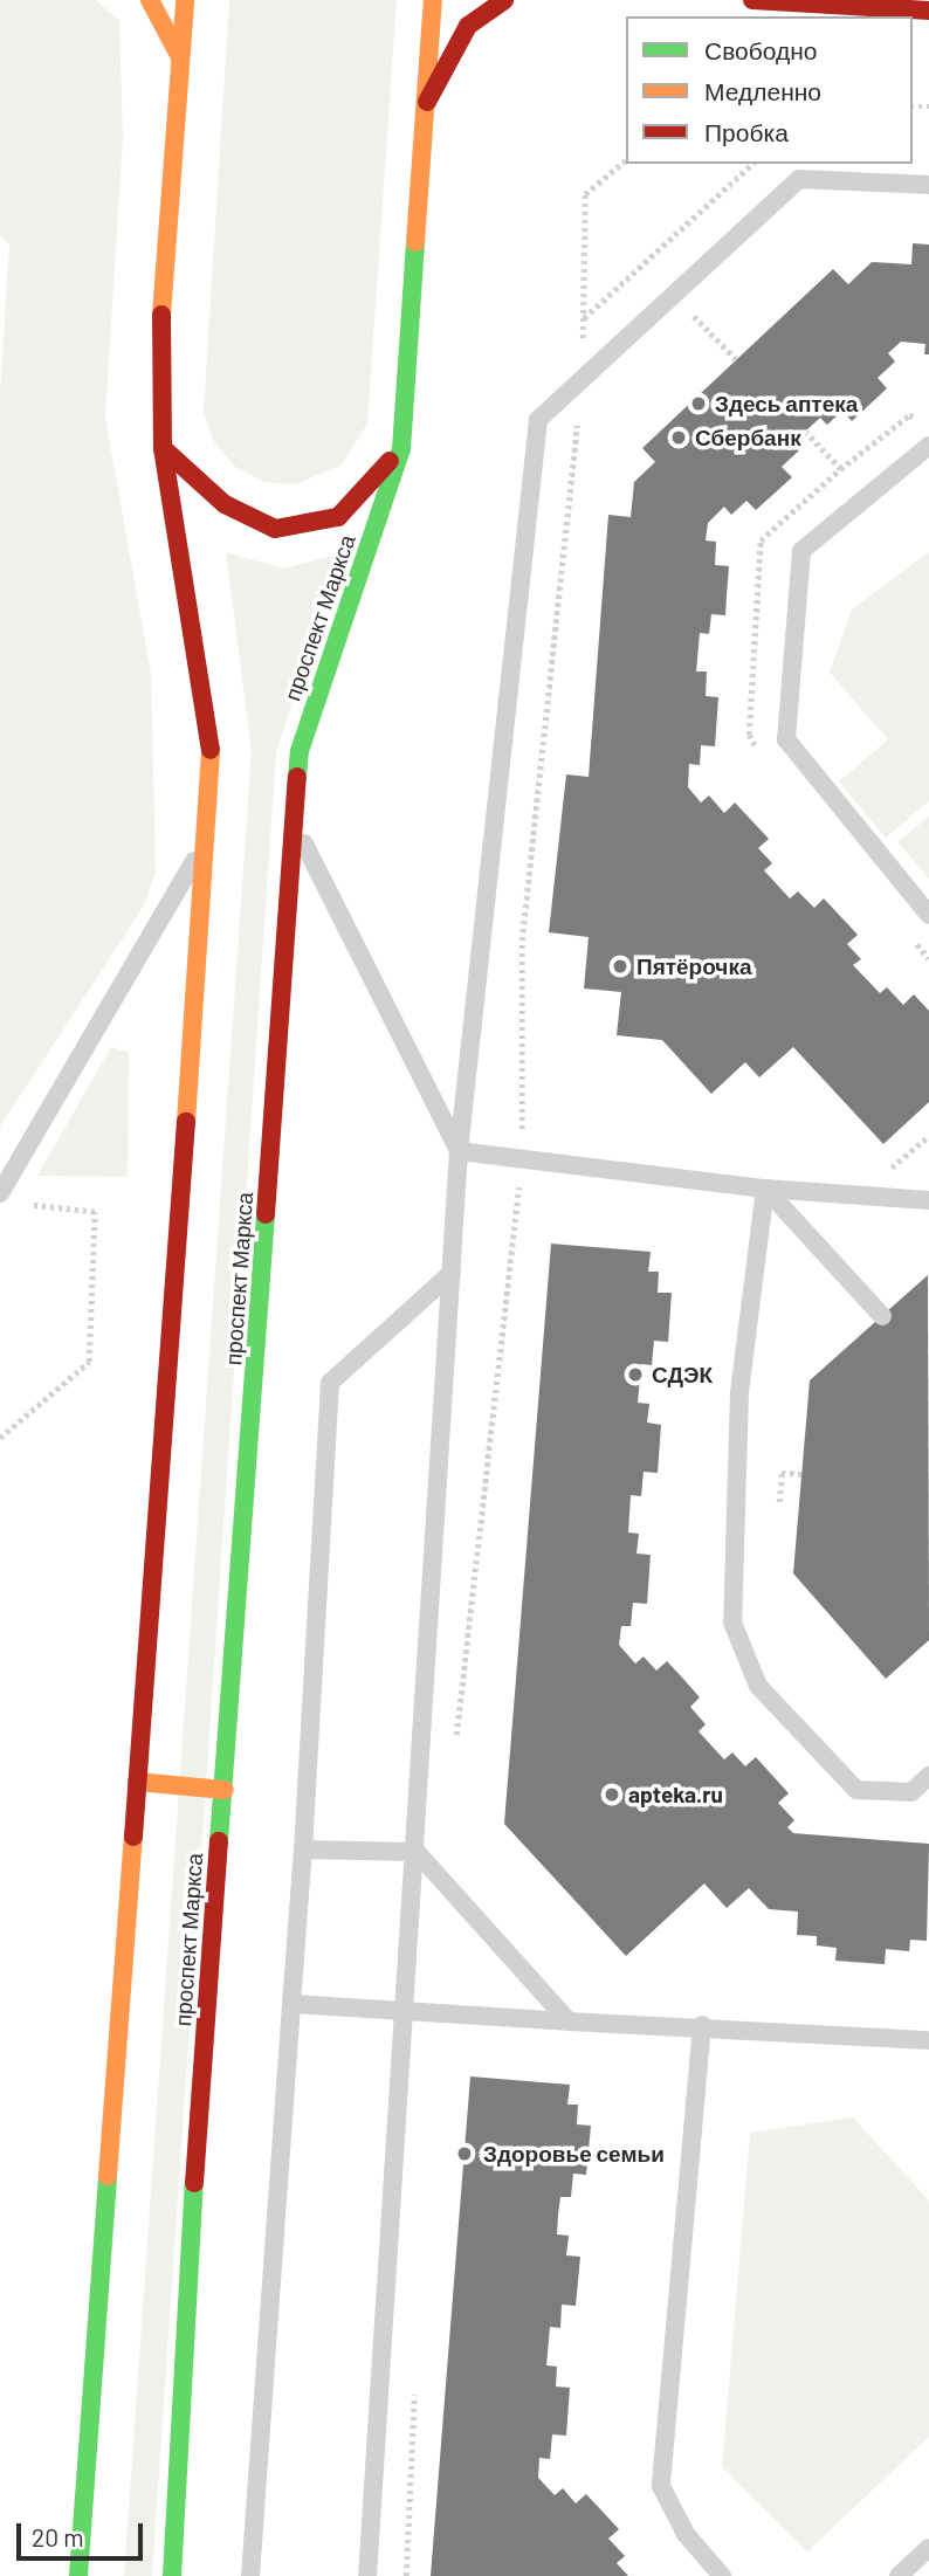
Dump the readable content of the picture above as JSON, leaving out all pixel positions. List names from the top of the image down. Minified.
{"streets":{"main road":["проспект Маркса"]},"places":["Здесь аптека","Сбербанк","Пятёрочка","СДЭК","apteka.ru","Здоровье семьи"],"legend":["Свободно","Медленно","Пробка"],"scale_bar":"20 m"}
